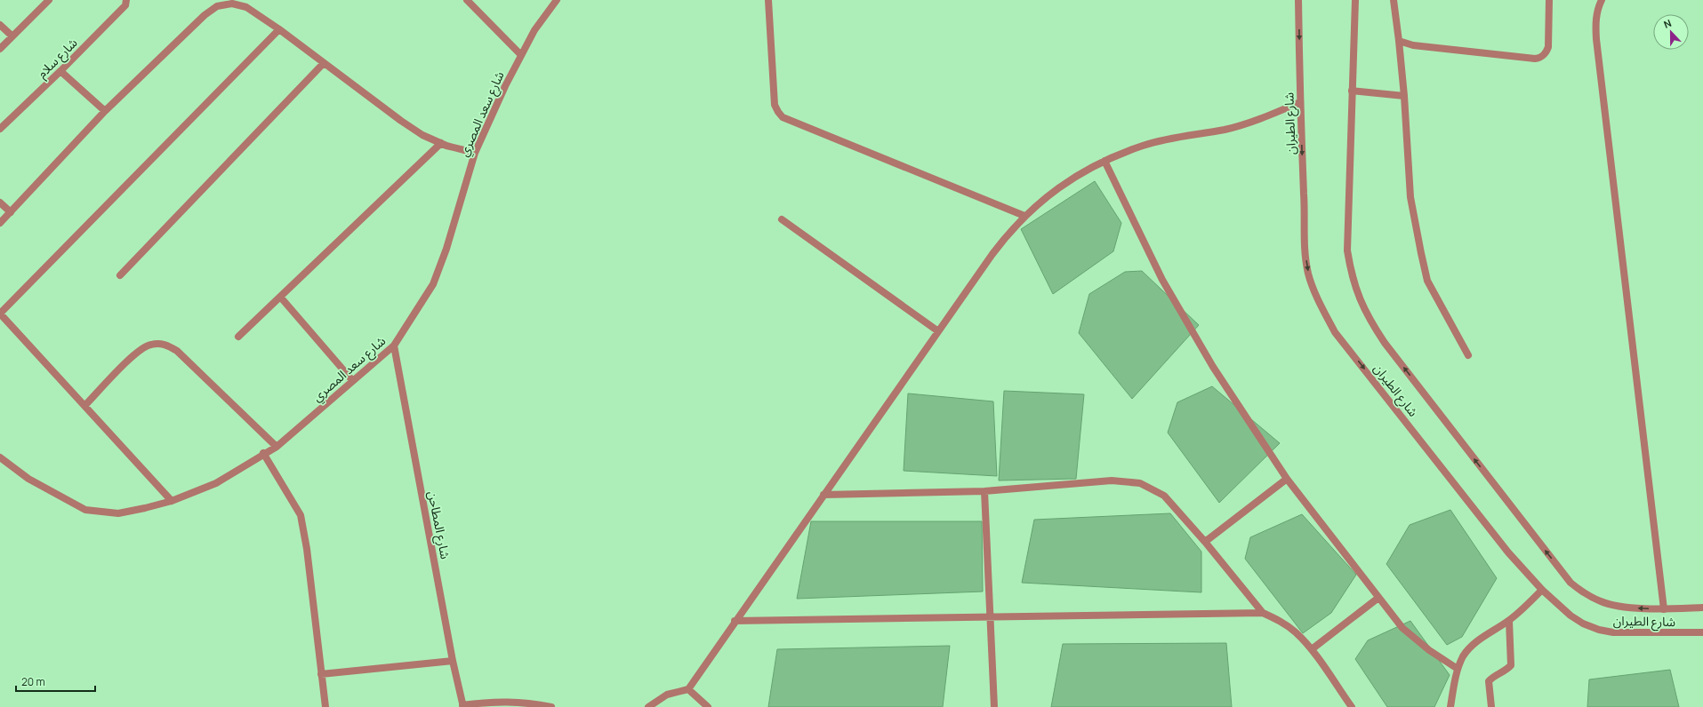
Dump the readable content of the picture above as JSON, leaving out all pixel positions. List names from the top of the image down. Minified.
{"streets":{"street":["شارع سلام","شارع سعد المصري","شارع الطيران","شارع المطاحن"]},"crossings":[["شارع سعد المصري","شارع المطاحن"]],"scale_bar":"20 m","north":"top"}
